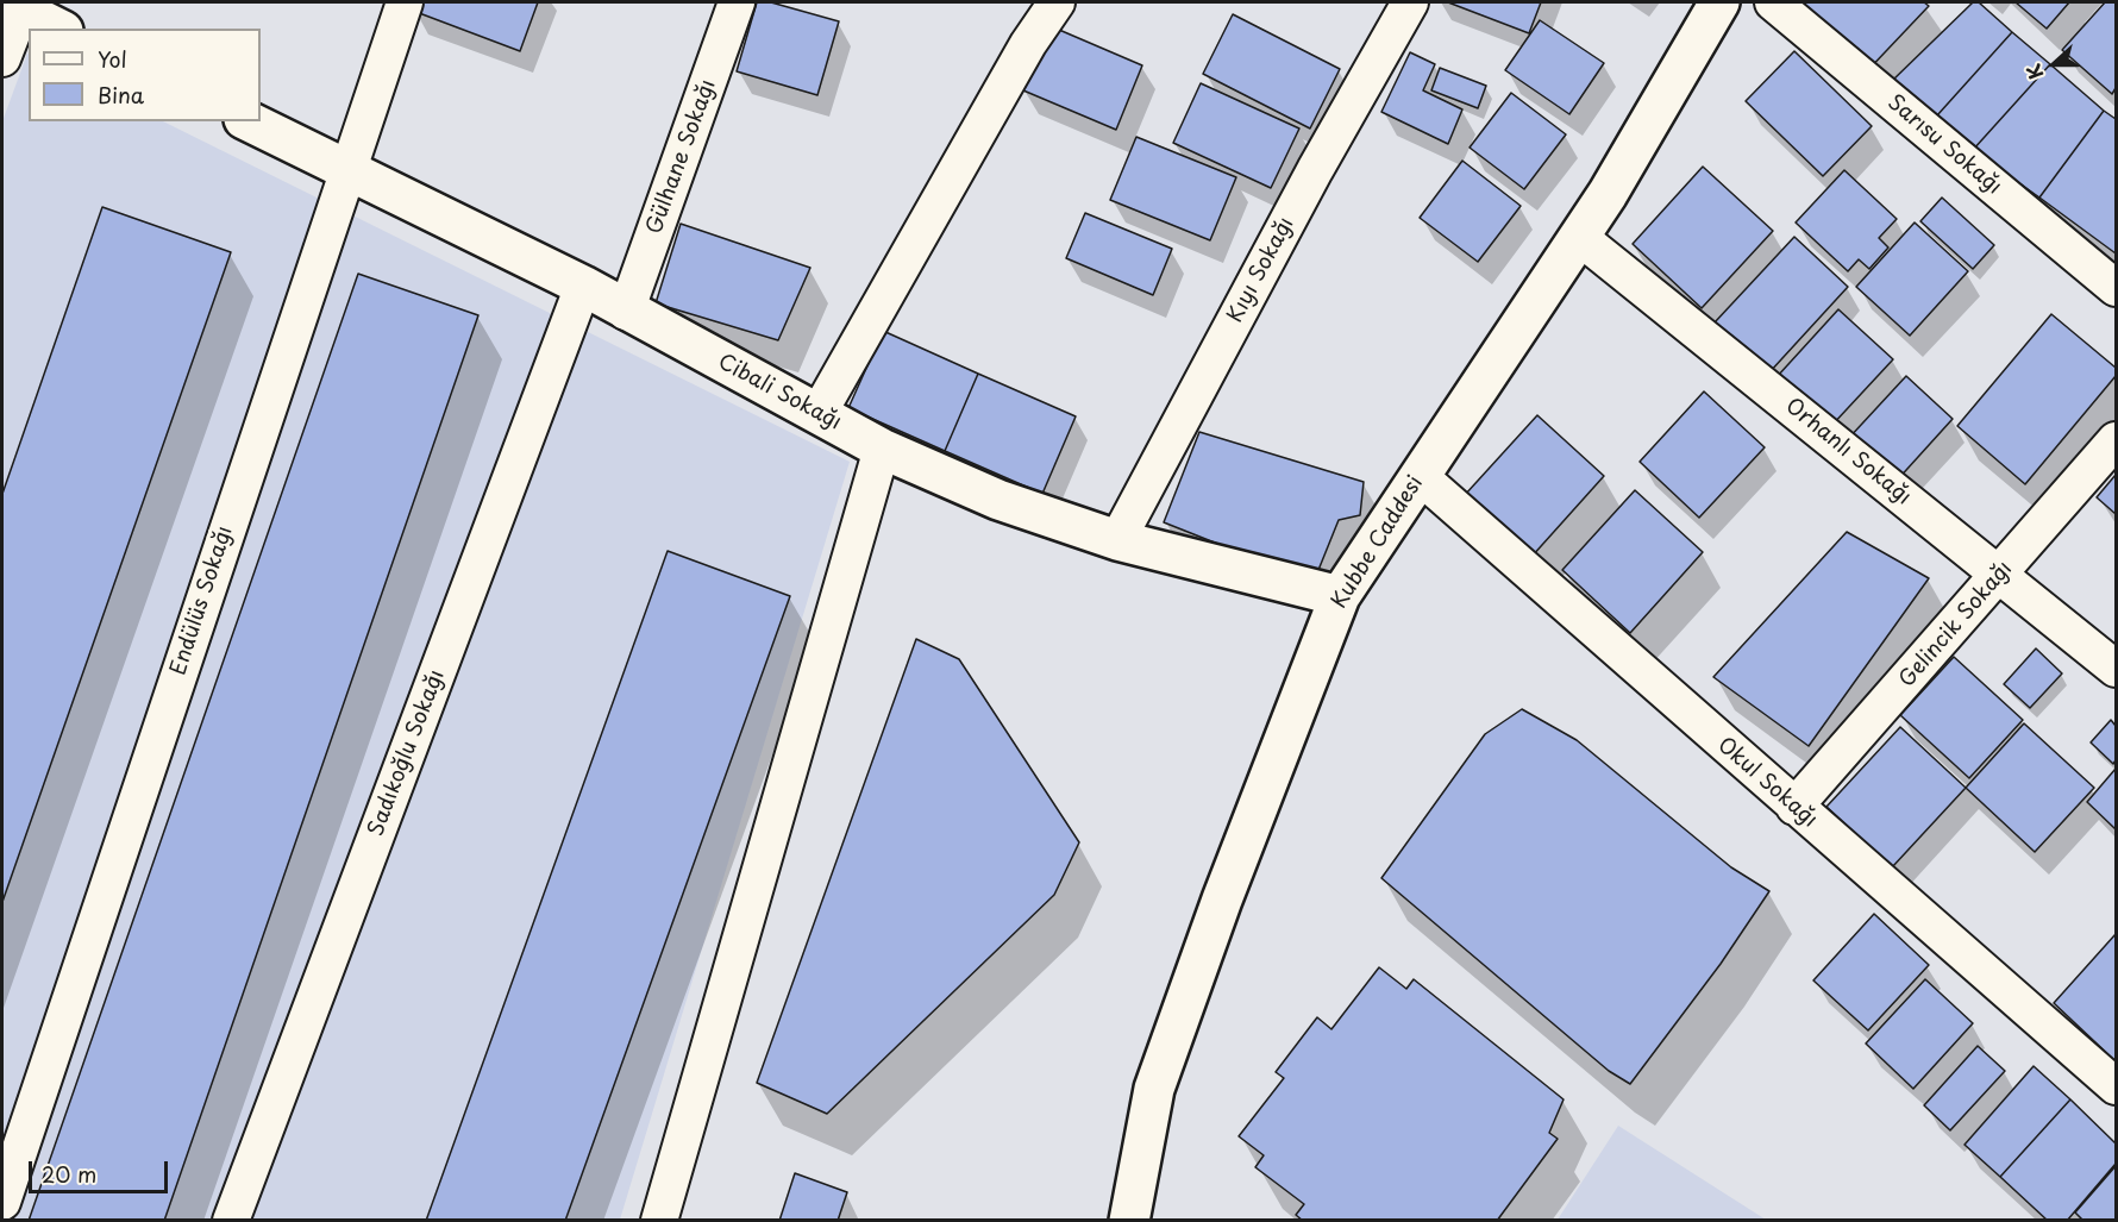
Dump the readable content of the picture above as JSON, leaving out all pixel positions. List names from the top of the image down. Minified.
{"streets":{"street":["Sarısu Sokağı","Gülhane Sokağı","Kıyı Sokağı","Cibali Sokağı","Orhanlı Sokağı","Kubbe Caddesi","Endülüs Sokağı","Gelincik Sokağı","Sadıkoğlu Sokağı","Okul Sokağı"]},"crossings":[["Gülhane Sokağı","Cibali Sokağı"],["Kıyı Sokağı","Cibali Sokağı"],["Cibali Sokağı","Kubbe Caddesi"],["Cibali Sokağı","Endülüs Sokağı"],["Cibali Sokağı","Sadıkoğlu Sokağı"],["Orhanlı Sokağı","Kubbe Caddesi"],["Orhanlı Sokağı","Gelincik Sokağı"],["Kubbe Caddesi","Okul Sokağı"],["Gelincik Sokağı","Okul Sokağı"]],"legend":["Yol","Bina"],"scale_bar":"20 m","north":"left"}
